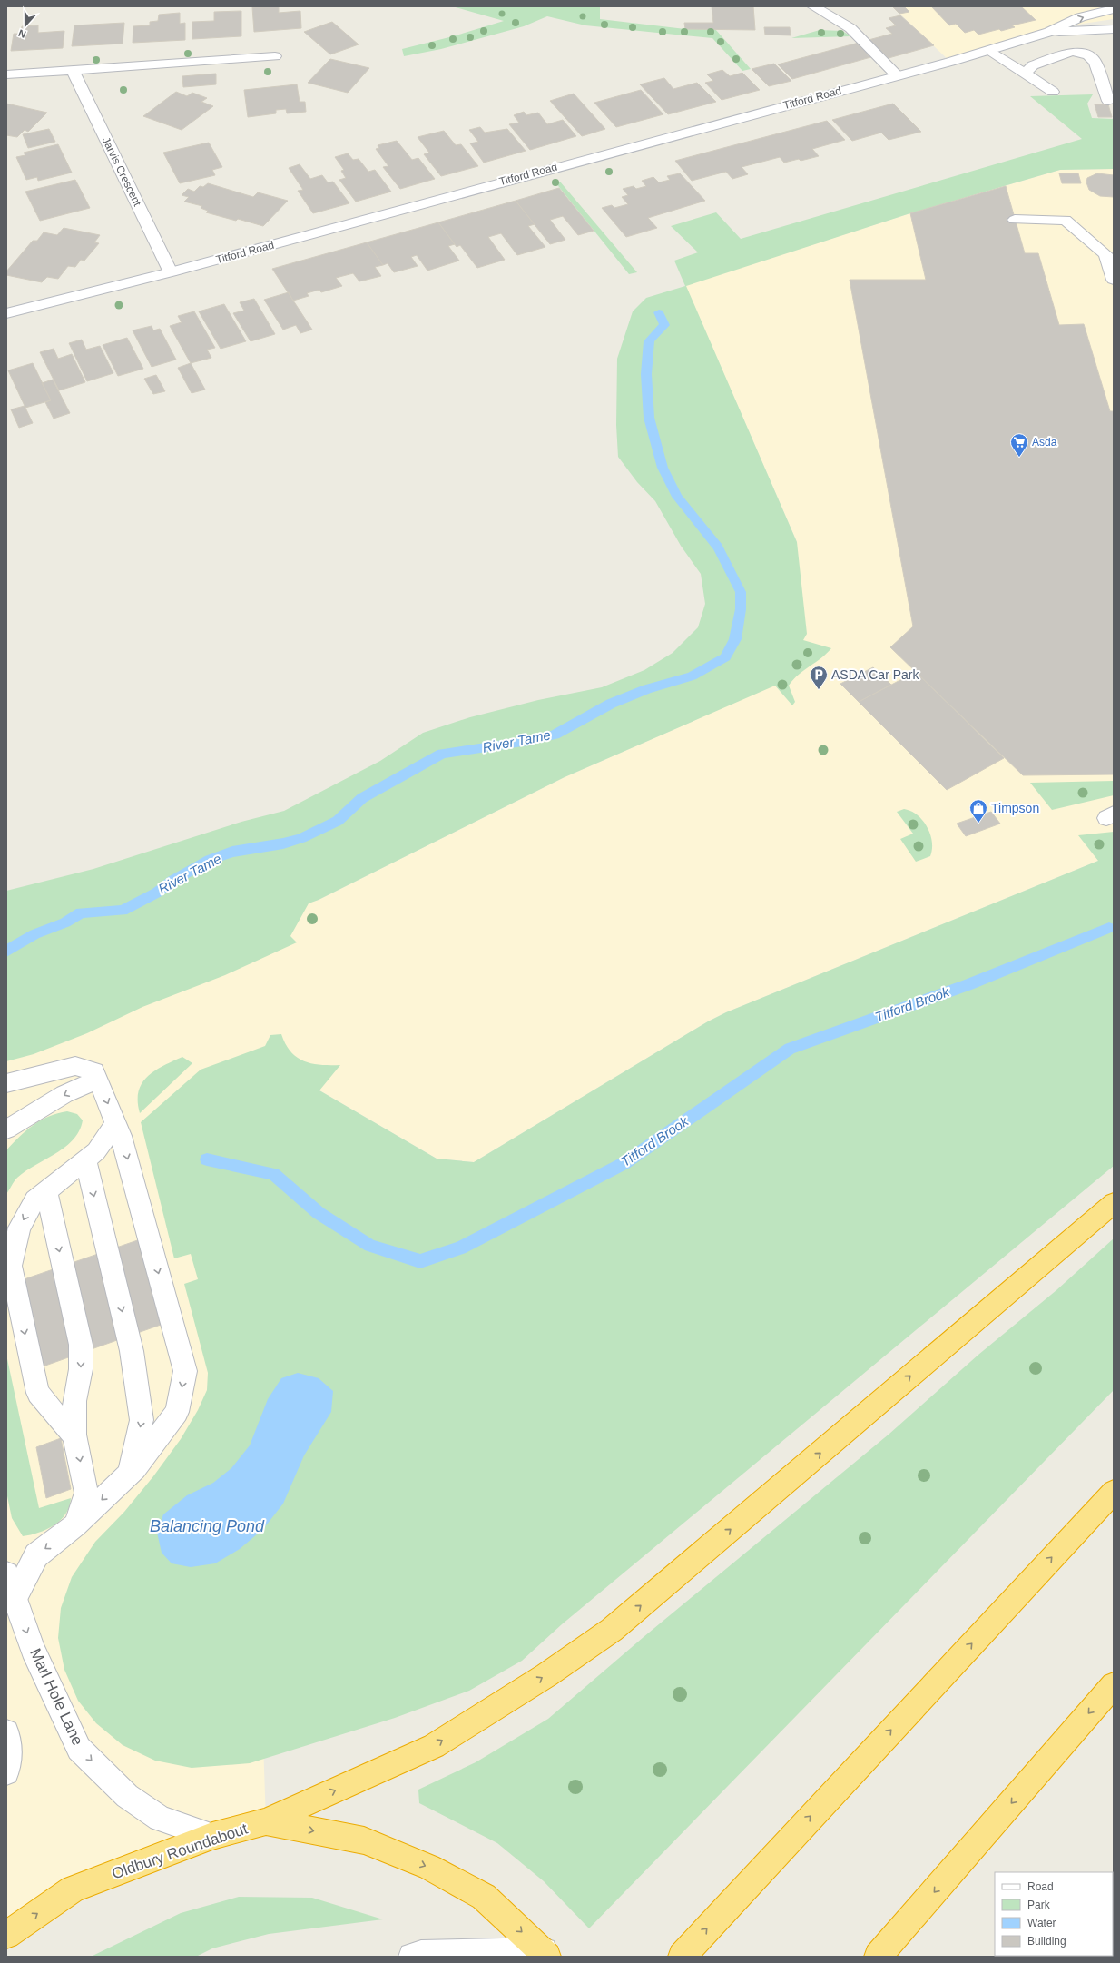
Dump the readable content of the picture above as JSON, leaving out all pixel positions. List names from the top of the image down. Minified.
{"streets":{"highway":["Oldbury Roundabout"],"street":["Titford Road","Jarvis Crescent","Marl Hole Lane"]},"crossings":[["Titford Road","Jarvis Crescent"],["Marl Hole Lane","Oldbury Roundabout"]],"one_way":["Marl Hole Lane","Oldbury Roundabout"],"water":["River Tame","Titford Brook","Balancing Pond"],"places":{"supermarket":["Asda"],"parking":["ASDA Car Park"],"shop":["Timpson"]},"legend":["Road","Park","Water","Building"],"north":"bottom"}
